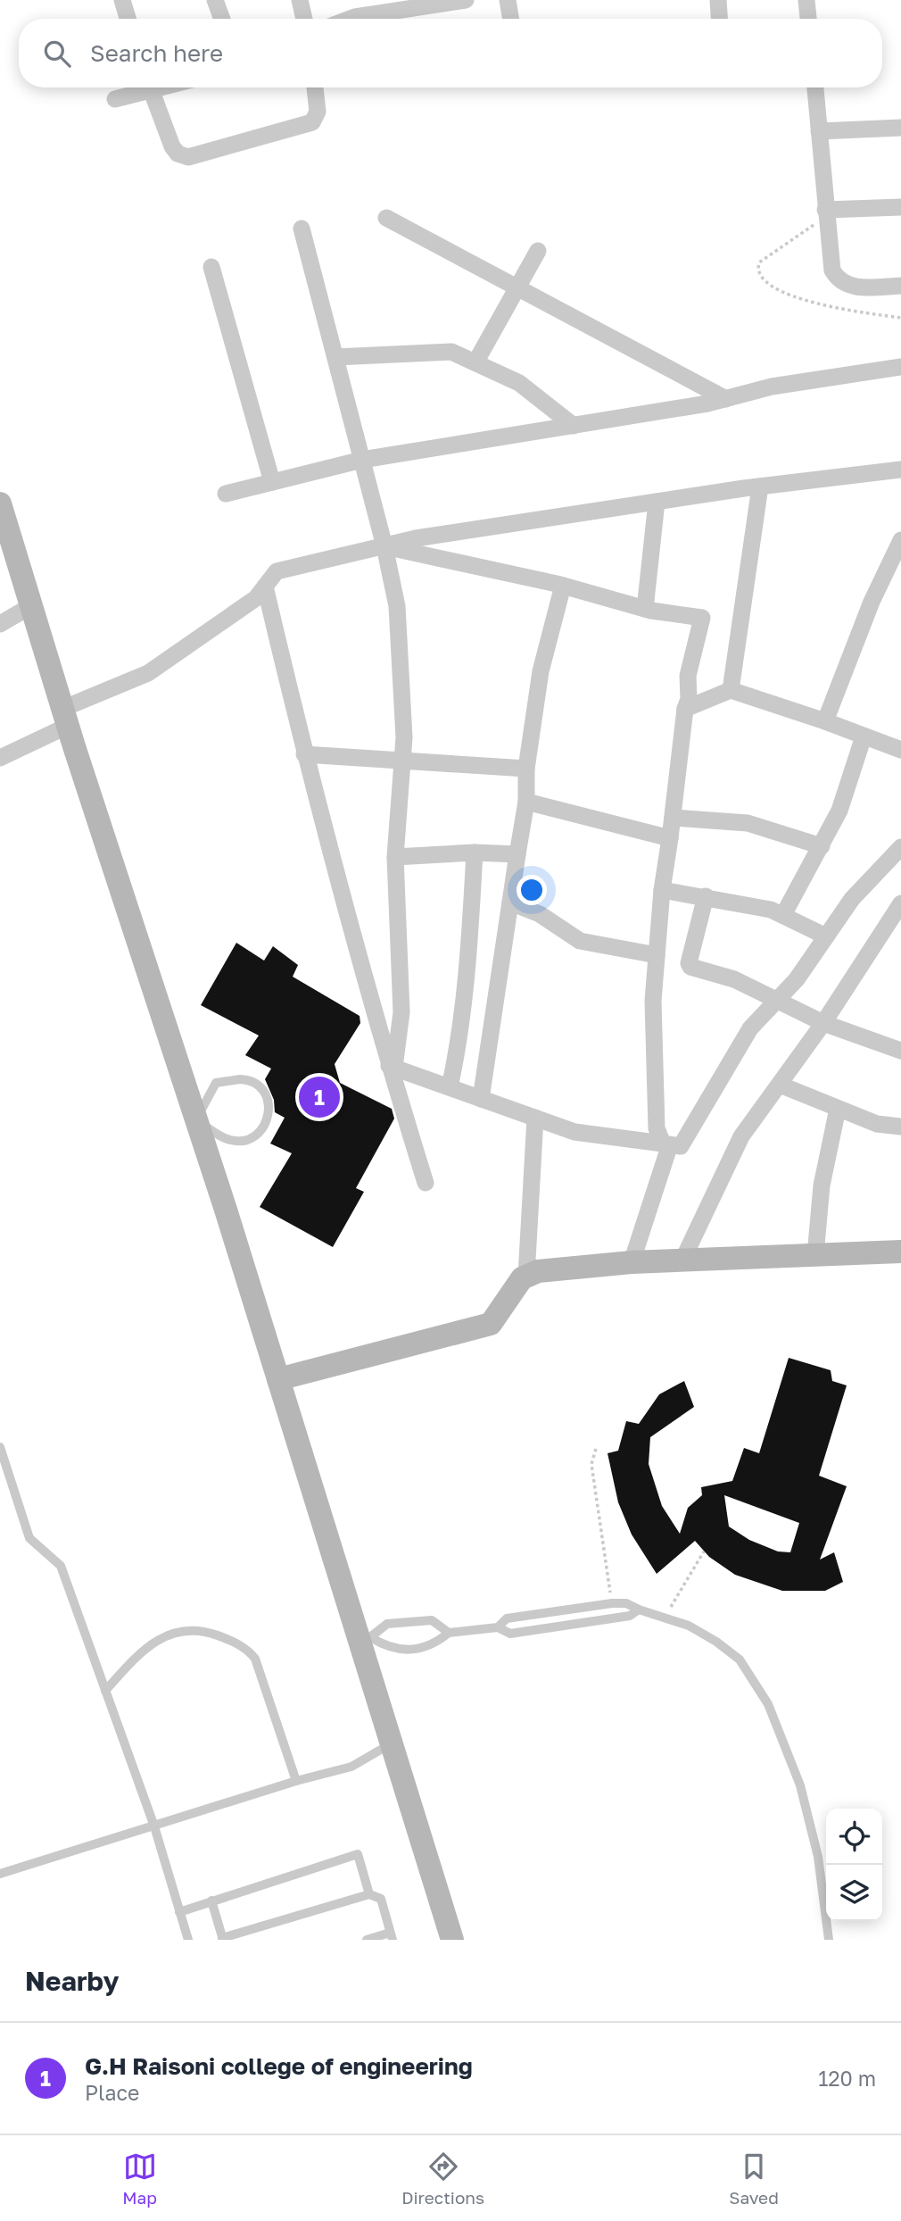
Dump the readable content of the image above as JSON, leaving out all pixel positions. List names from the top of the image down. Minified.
{"page":{"search":"Search here","pins":"1","heading":"Nearby","list":[{"mark":"1","name":"G.H Raisoni college of engineering","note":"Place","value":"120 m"}],"nav":["Map","Directions","Saved"]}}
